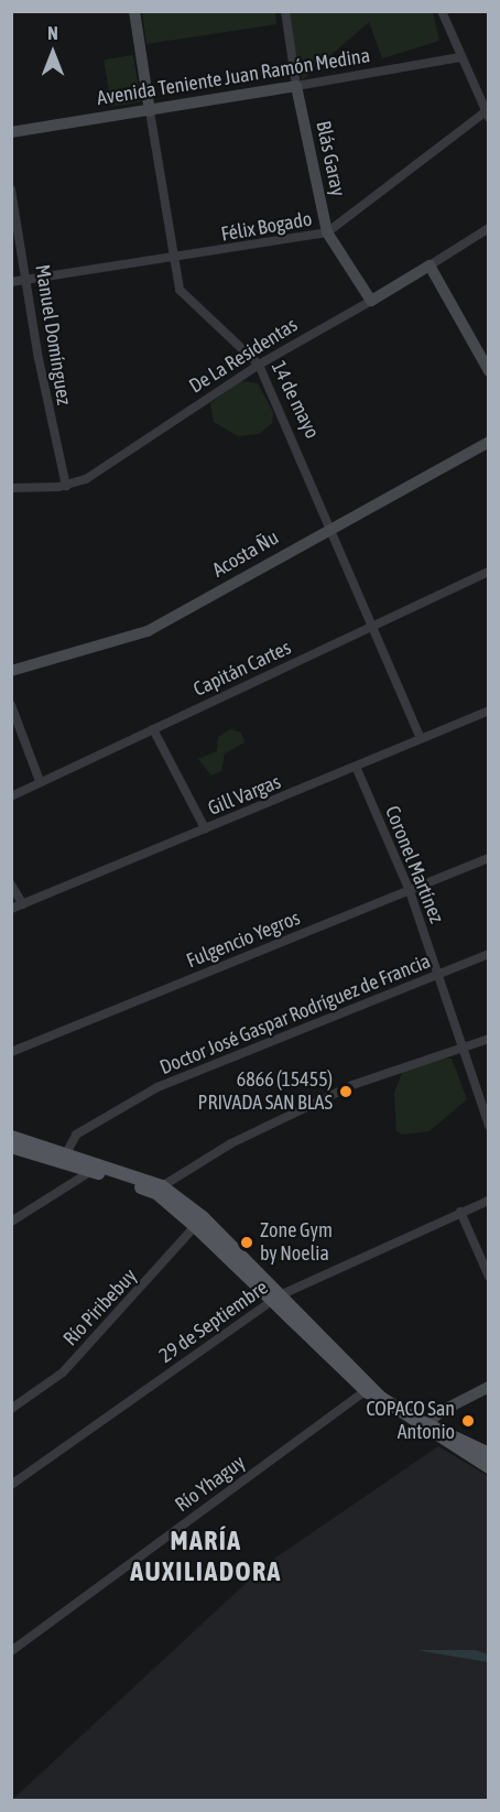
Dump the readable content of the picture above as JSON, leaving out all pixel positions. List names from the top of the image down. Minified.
{"streets":{"street":["Avenida Teniente Juan Ramón Medina","Blás Garay","Félix Bogado","Manuel Domínguez","De La Residentas","14 de mayo","Acosta Ñu","Capitán Cartes","Gill Vargas","Coronel Martínez","Fulgencio Yegros","Doctor José Gaspar Rodríguez de Francia","Río Piribebuy","29 de Septiembre","Río Yhaguy"]},"crossings":[["Avenida Teniente Juan Ramón Medina","Blás Garay"],["Avenida Teniente Juan Ramón Medina","14 de mayo"],["Blás Garay","Félix Bogado"],["Blás Garay","De La Residentas"],["Félix Bogado","Manuel Domínguez"],["Félix Bogado","14 de mayo"],["Manuel Domínguez","De La Residentas"],["De La Residentas","14 de mayo"],["14 de mayo","Acosta Ñu"],["14 de mayo","Capitán Cartes"],["14 de mayo","Gill Vargas"],["Gill Vargas","Coronel Martínez"],["Coronel Martínez","Fulgencio Yegros"],["Coronel Martínez","Doctor José Gaspar Rodríguez de Francia"]],"districts":["MARÍA AUXILIADORA"],"places":["6866 (15455) PRIVADA SAN BLAS","Zone Gym by Noelia","COPACO San Antonio"],"north":"top"}
